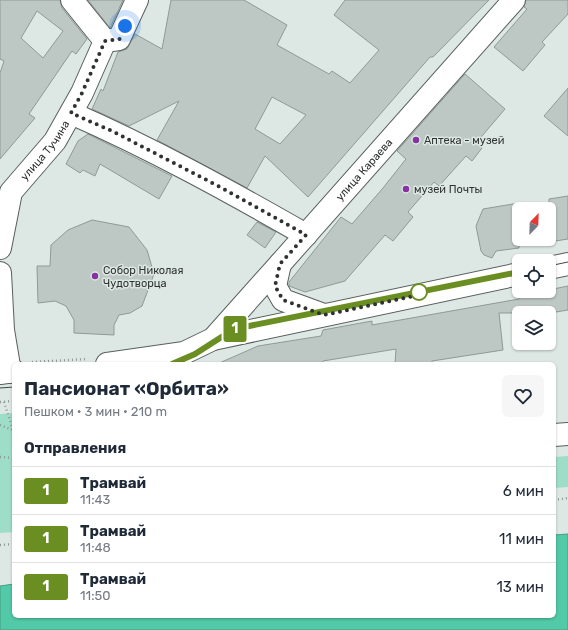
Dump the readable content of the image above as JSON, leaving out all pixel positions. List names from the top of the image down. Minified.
{"streets":{"street":["улица Тучина","улица Караева"]},"places":["Аптека - музей","музей Почты","Собор Николая Чудотворца"],"lines":["tram line 1"],"north":"top right","page":{"on_map":"1","heading":[["Пансионат «Орбита»","Пешком · 3 мин · 210 m"],"Отправления"],"list":[{"mark":"1","name":"Трамвай","note":"11:43","value":"6 мин"},{"mark":"1","name":"Трамвай","note":"11:48","value":"11 мин"},{"mark":"1","name":"Трамвай","note":"11:50","value":"13 мин"}]}}
